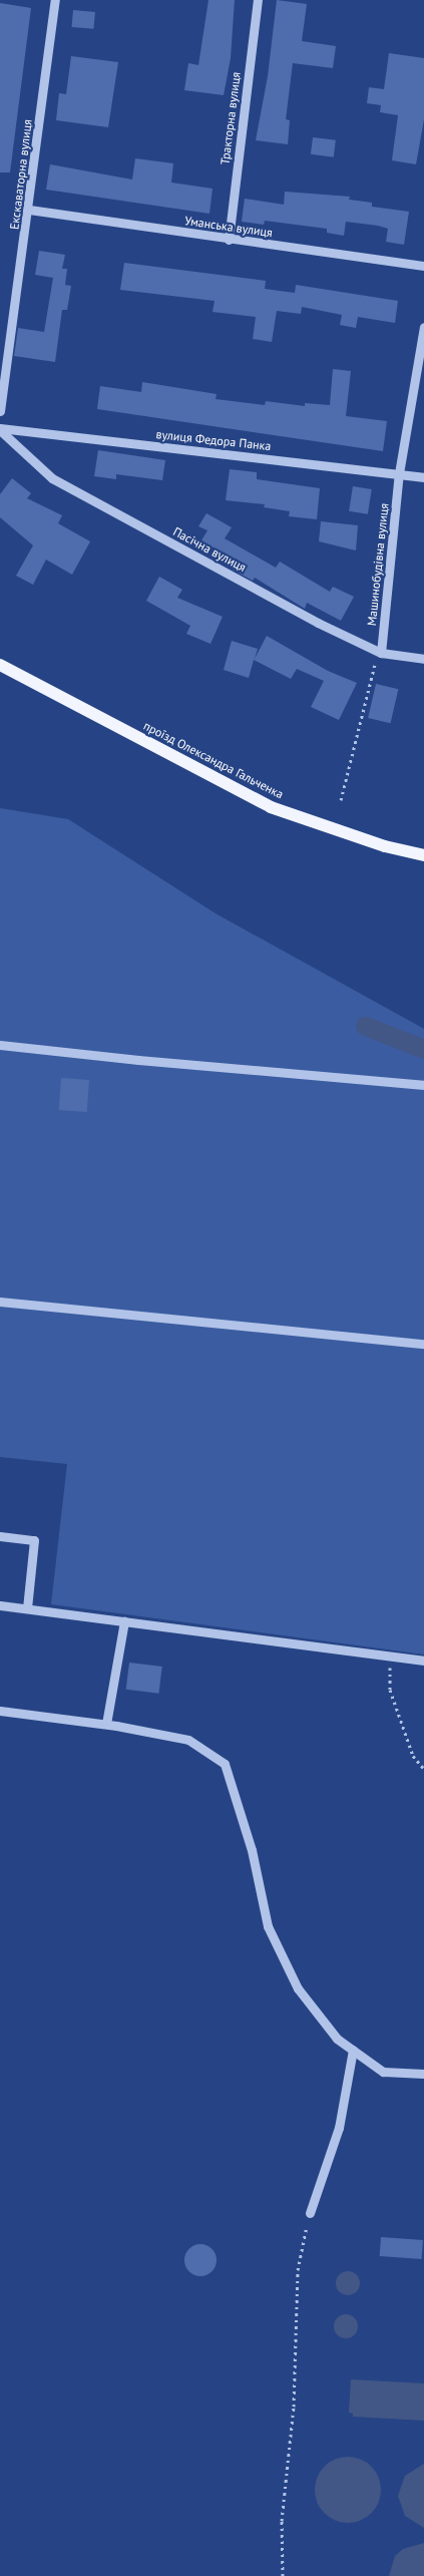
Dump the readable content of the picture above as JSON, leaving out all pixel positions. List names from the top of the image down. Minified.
{"streets":{"main road":["проїзд Олександра Гальченка"],"street":["Тракторна вулиця","Екскаваторна вулиця","Уманська вулиця","вулиця Федора Панка","Пасічна вулиця","Машинобудівна вулиця"]},"crossings":[["Тракторна вулиця","Уманська вулиця"],["Екскаваторна вулиця","Уманська вулиця"],["вулиця Федора Панка","Пасічна вулиця"],["вулиця Федора Панка","Машинобудівна вулиця"],["Пасічна вулиця","Машинобудівна вулиця"]]}
